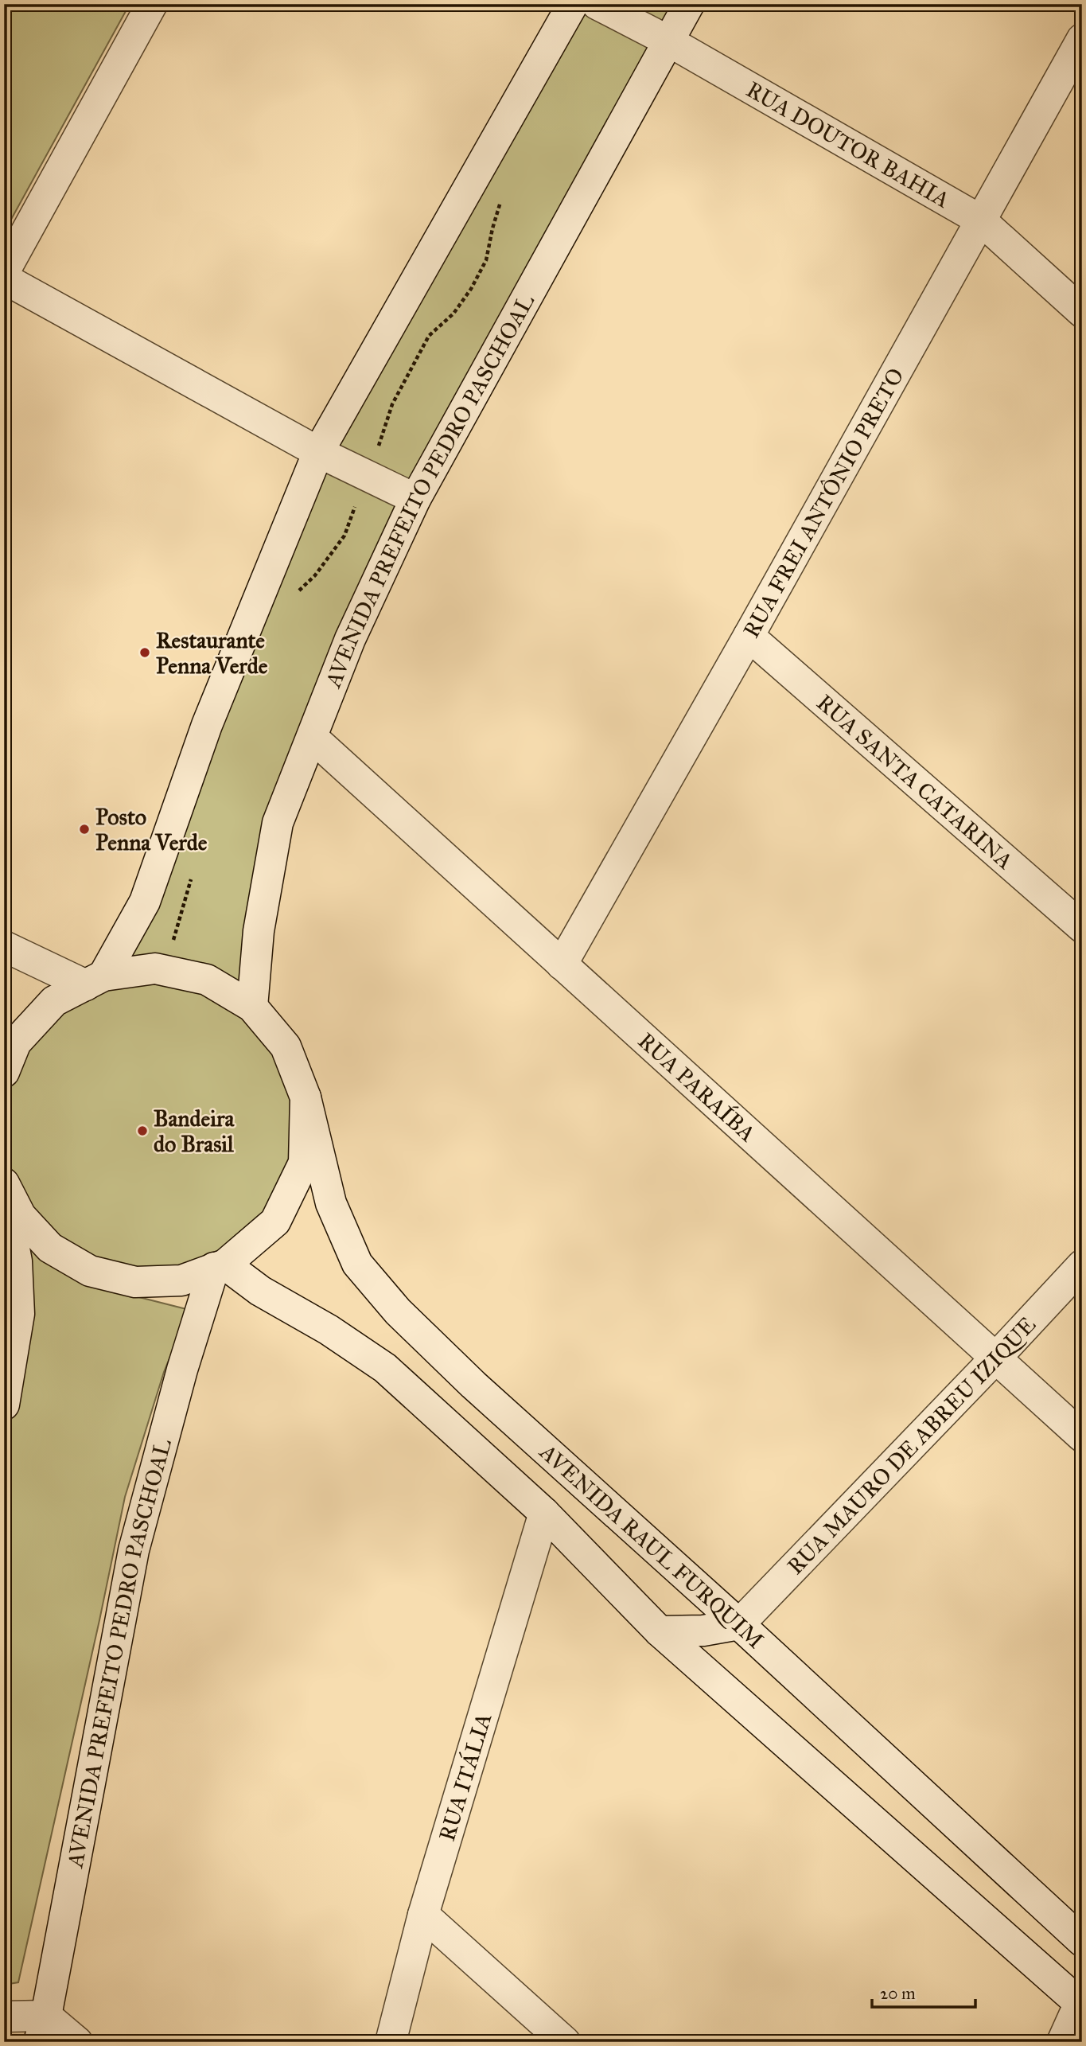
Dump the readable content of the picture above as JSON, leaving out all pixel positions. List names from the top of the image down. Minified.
{"streets":{"main road":["RUA DOUTOR BAHIA","AVENIDA PREFEITO PEDRO PASCHOAL","RUA FREI ANTÔNIO PRETO","RUA SANTA CATARINA","RUA PARAÍBA","RUA MAURO DE ABREU IZIQUE","AVENIDA RAUL FURQUIM","RUA ITÁLIA"]},"crossings":[["RUA DOUTOR BAHIA","AVENIDA PREFEITO PEDRO PASCHOAL"],["RUA DOUTOR BAHIA","RUA FREI ANTÔNIO PRETO"],["AVENIDA PREFEITO PEDRO PASCHOAL","RUA PARAÍBA"],["RUA FREI ANTÔNIO PRETO","RUA SANTA CATARINA"],["RUA FREI ANTÔNIO PRETO","RUA PARAÍBA"],["RUA PARAÍBA","RUA MAURO DE ABREU IZIQUE"],["RUA MAURO DE ABREU IZIQUE","AVENIDA RAUL FURQUIM"]],"places":["Restaurante Penna Verde","Posto Penna Verde","Bandeira do Brasil"],"scale_bar":"20 m"}
